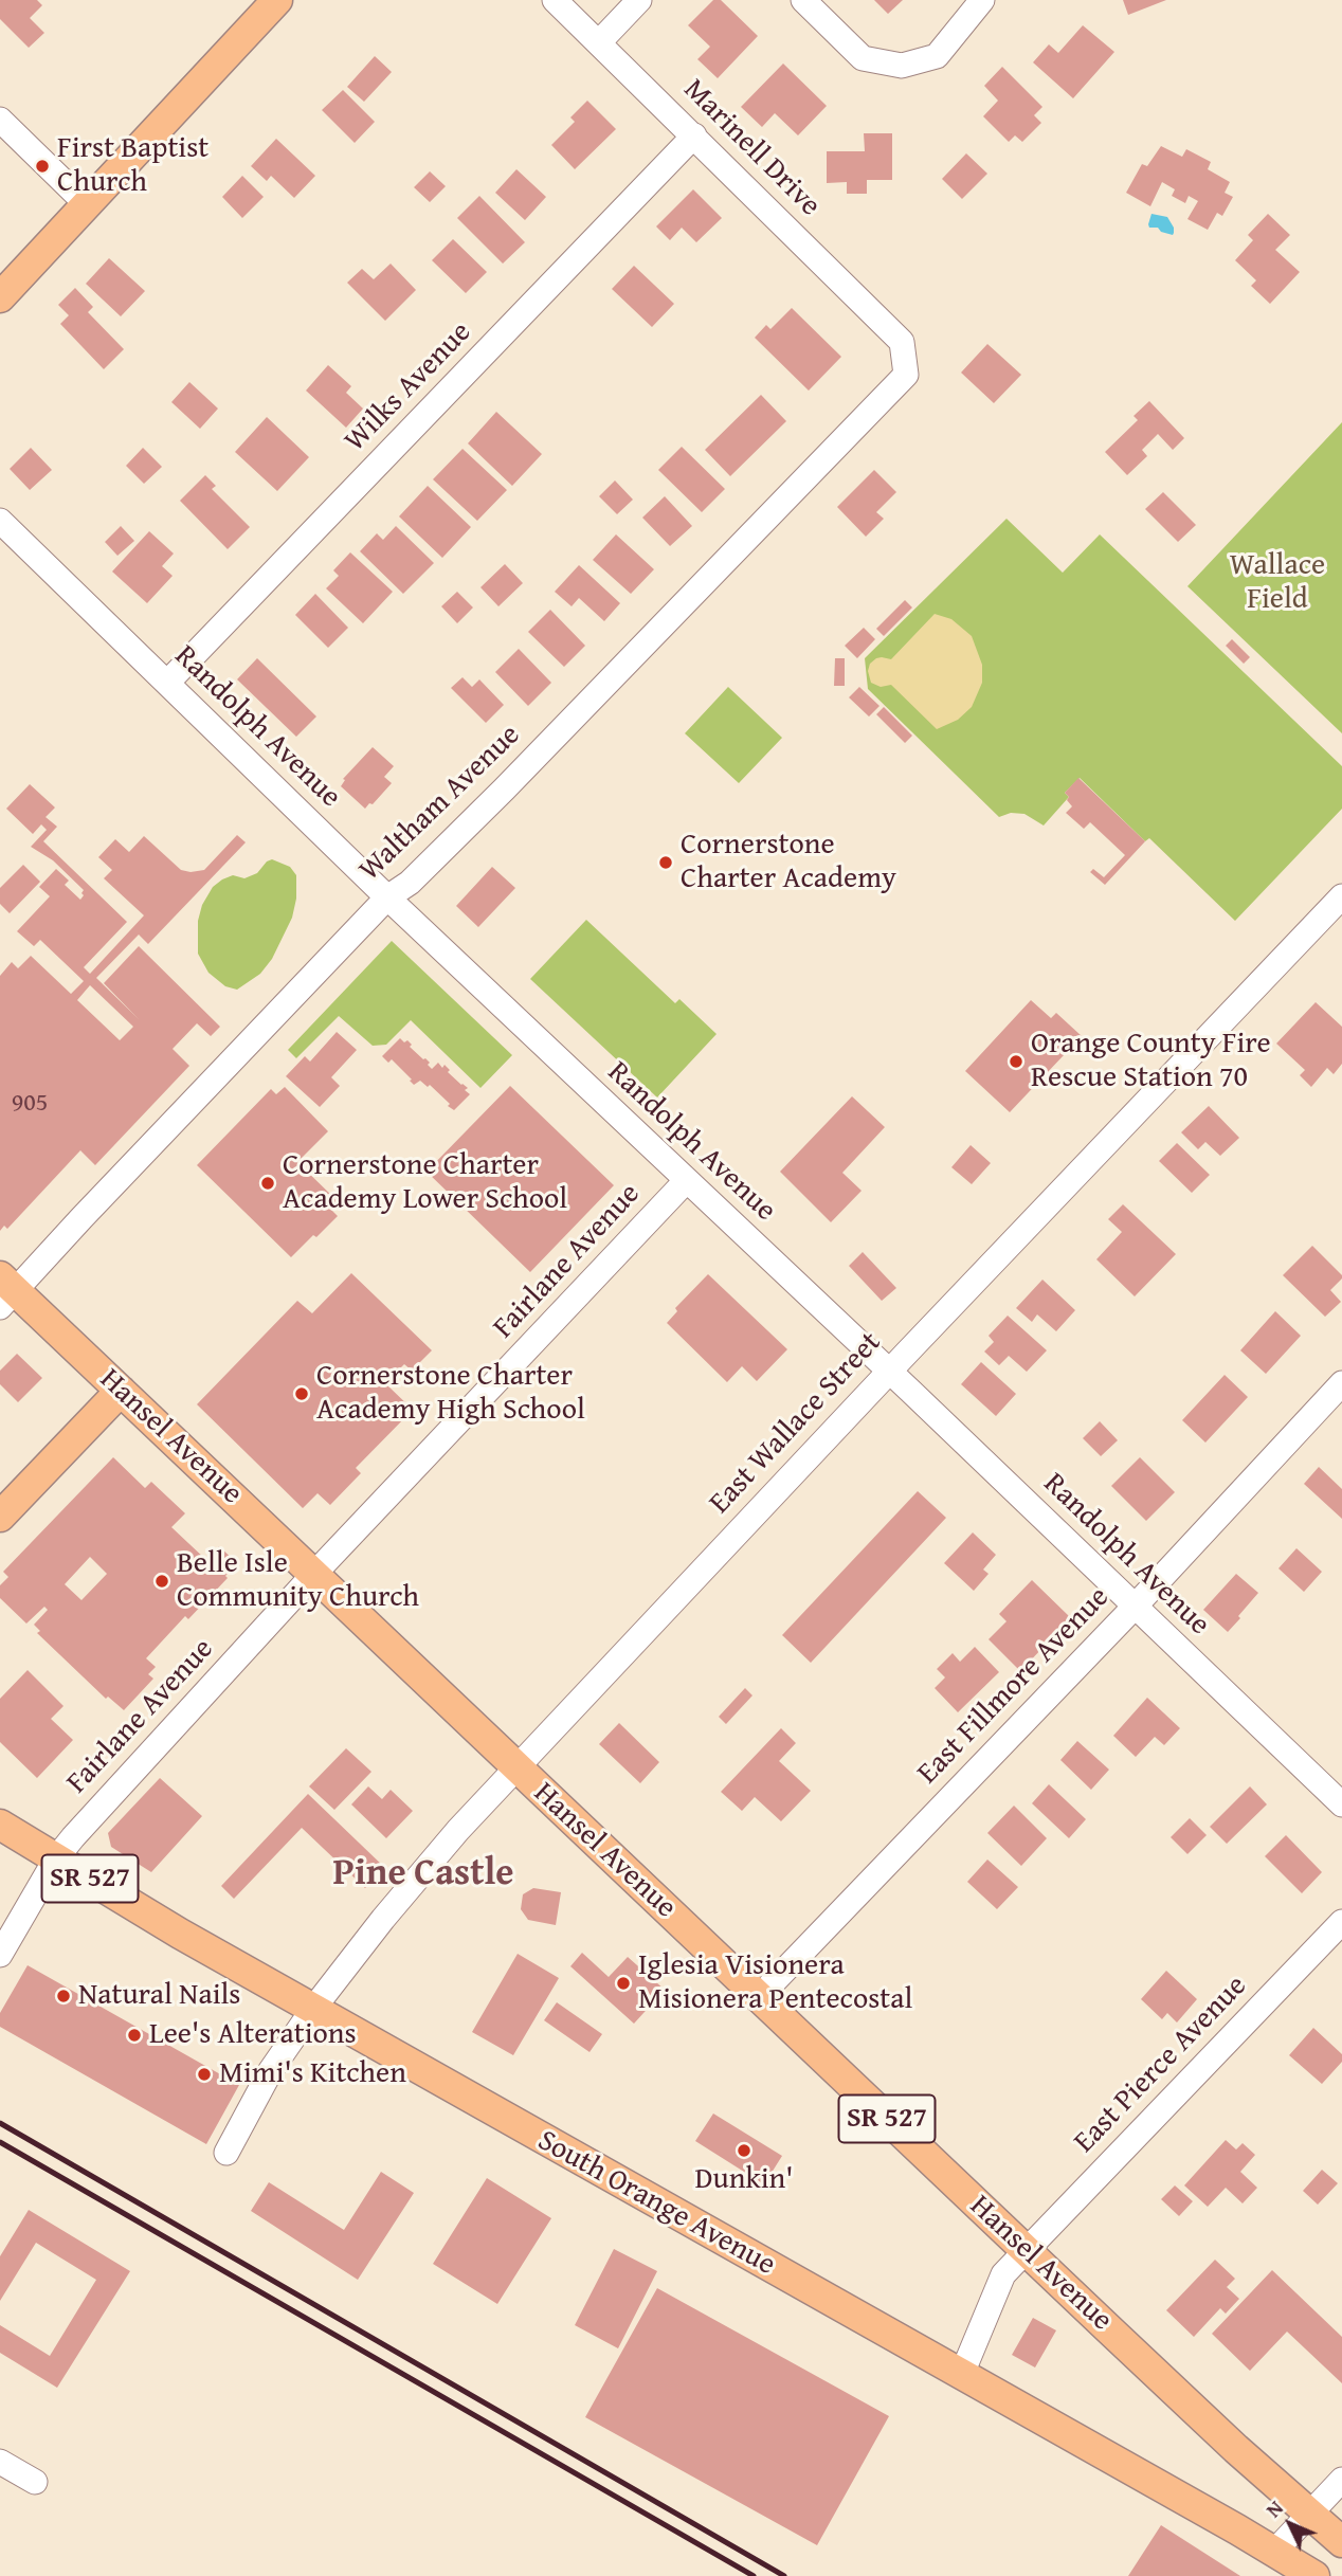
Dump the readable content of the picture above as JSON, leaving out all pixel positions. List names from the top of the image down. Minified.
{"streets":{"main road":["Hansel Avenue","SR 527","South Orange Avenue"],"street":["Marinell Drive","Wilks Avenue","Randolph Avenue","Waltham Avenue","Fairlane Avenue","East Wallace Street","East Fillmore Avenue","East Pierce Avenue"]},"crossings":[["Marinell Drive","Wilks Avenue"],["Marinell Drive","Waltham Avenue"],["Wilks Avenue","Randolph Avenue"],["Randolph Avenue","Waltham Avenue"],["Randolph Avenue","Fairlane Avenue"],["Randolph Avenue","East Wallace Street"],["Randolph Avenue","East Fillmore Avenue"],["Waltham Avenue","Hansel Avenue"],["Fairlane Avenue","Hansel Avenue"],["Fairlane Avenue","South Orange Avenue"],["East Wallace Street","Hansel Avenue"],["East Wallace Street","South Orange Avenue"],["Hansel Avenue","East Fillmore Avenue"],["Hansel Avenue","SR 527"],["Hansel Avenue","East Pierce Avenue"],["East Pierce Avenue","South Orange Avenue"]],"districts":["Pine Castle"],"parks":["Wallace Field"],"places":["First Baptist Church","Cornerstone Charter Academy","Orange County Fire Rescue Station 70","Cornerstone Charter Academy Lower School","Cornerstone Charter Academy High School","Belle Isle Community Church","Iglesia Visionera Misionera Pentecostal","Natural Nails","Lee's Alterations","Mimi's Kitchen","Dunkin'"],"house_numbers":["905"],"north":"top left"}
